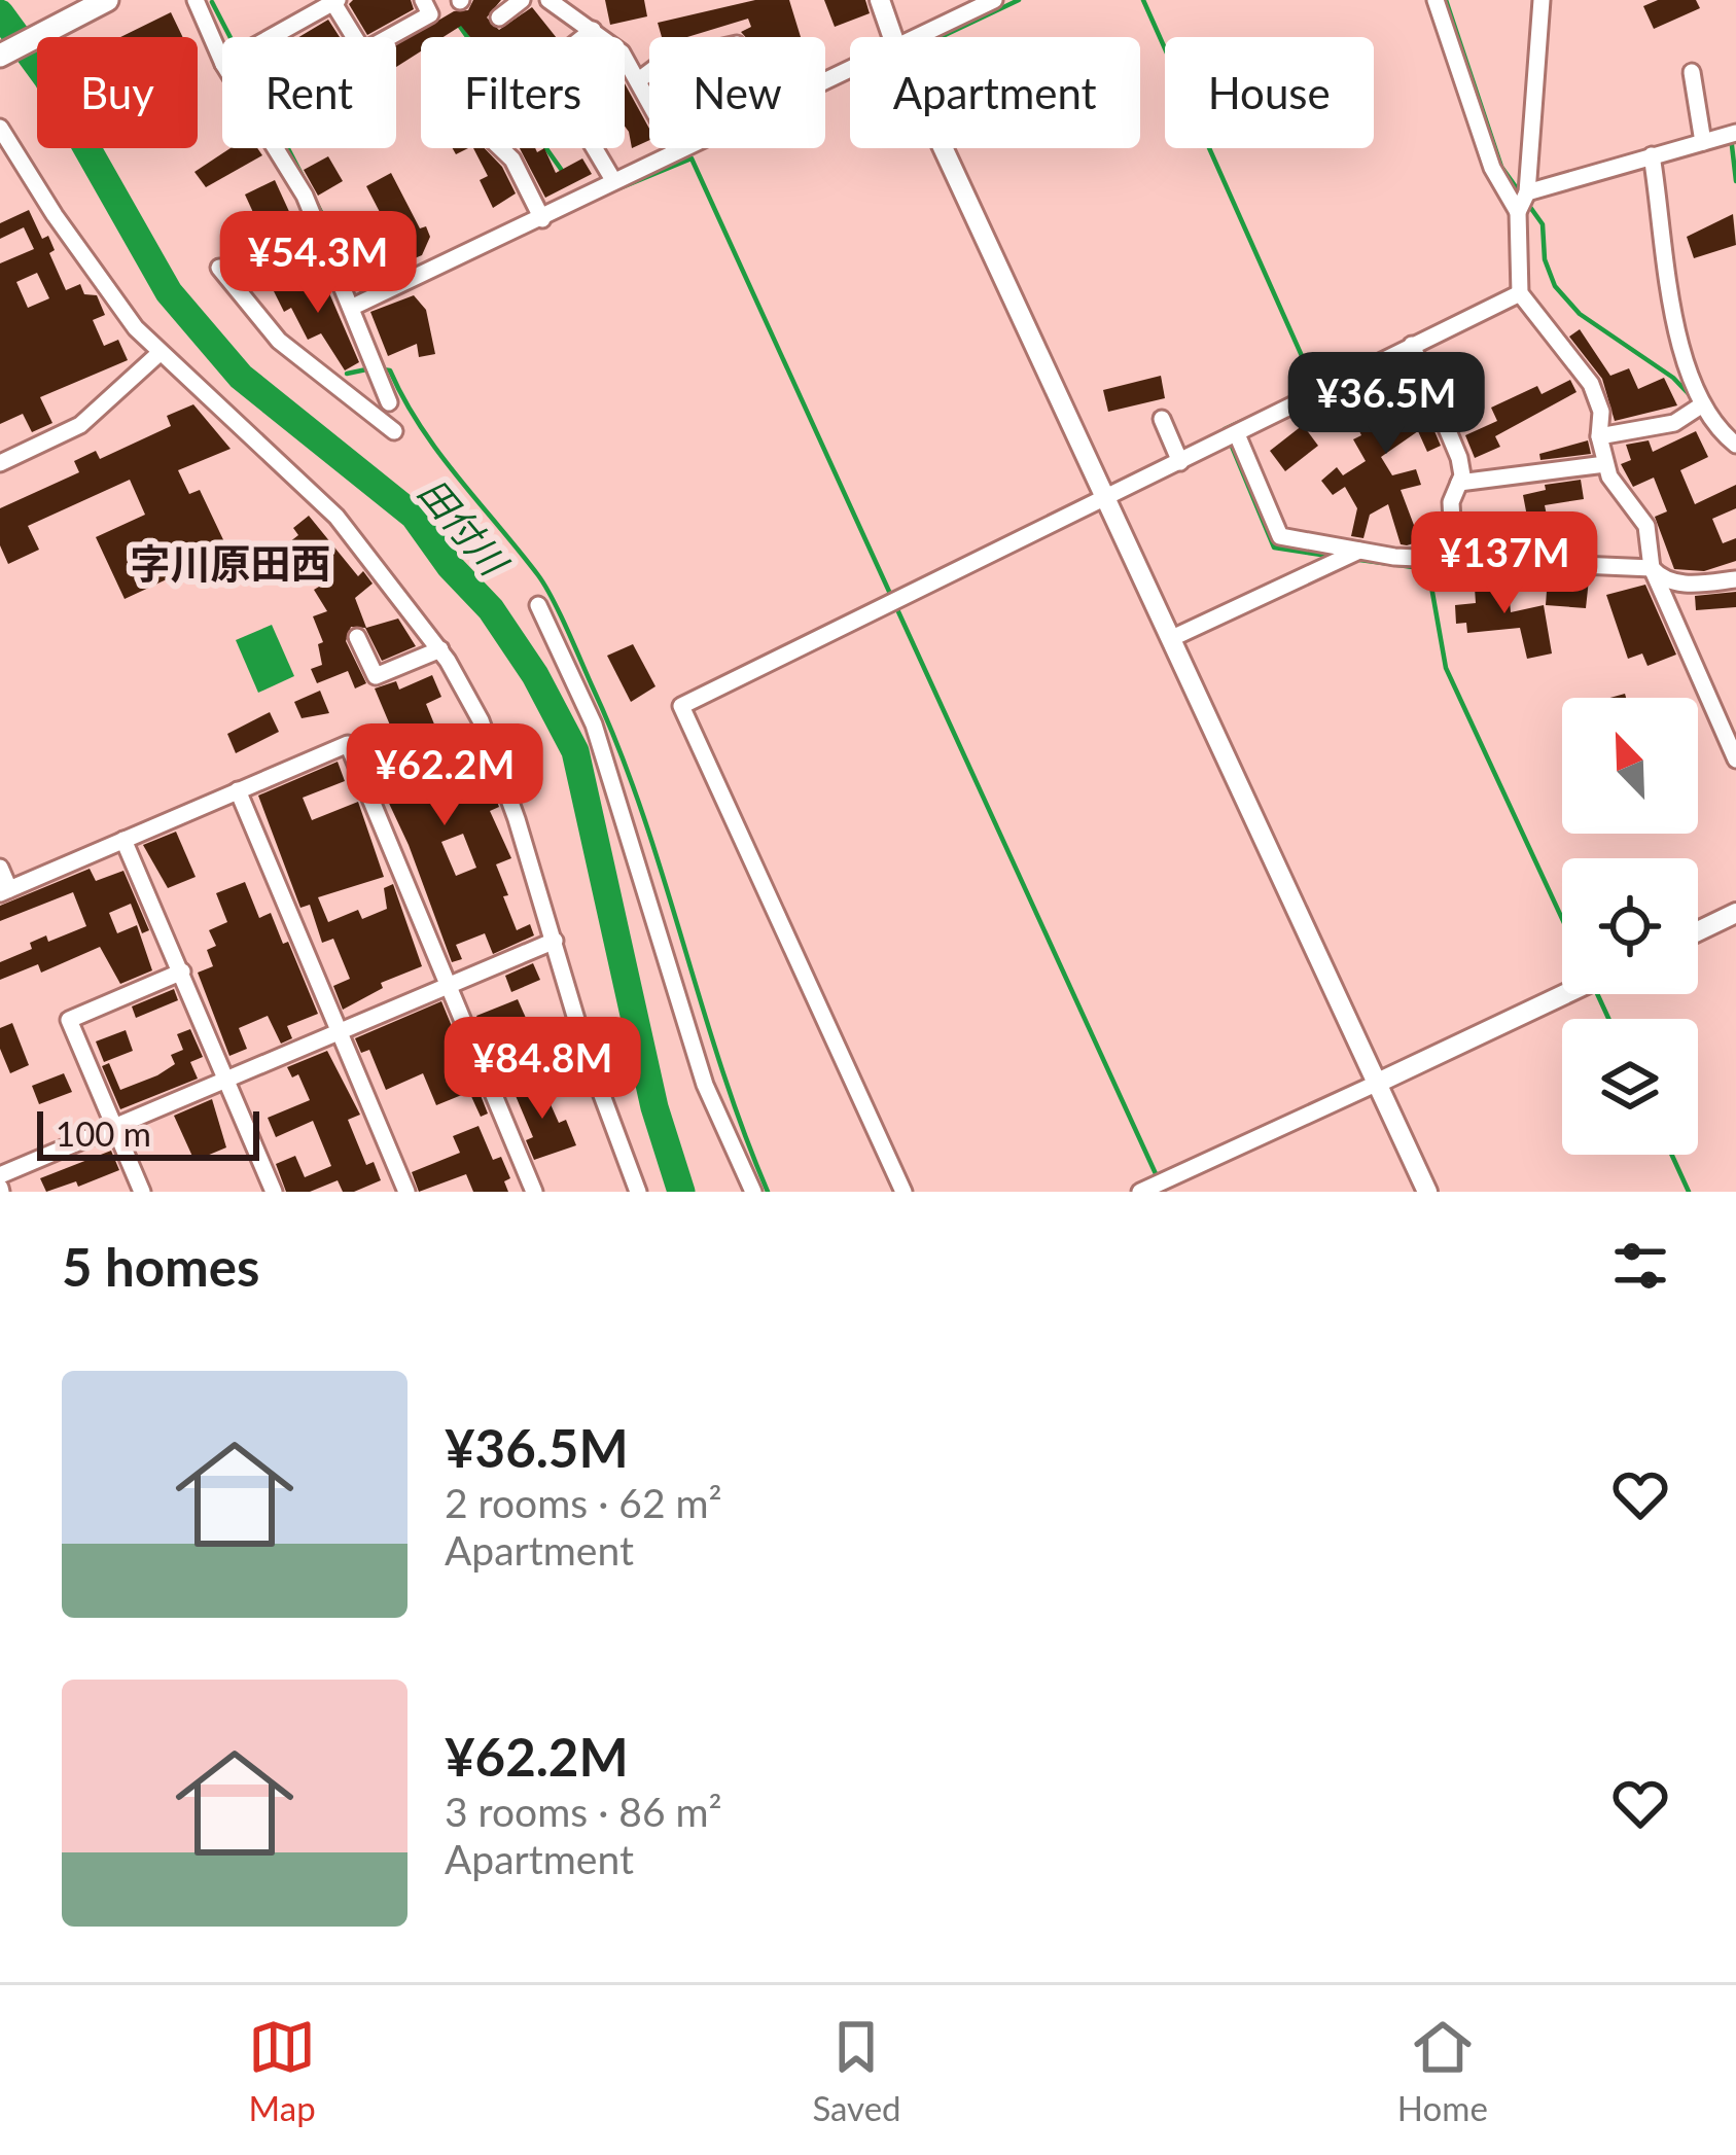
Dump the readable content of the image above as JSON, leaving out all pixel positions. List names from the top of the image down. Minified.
{"districts":["字川原田西"],"water":["田付川"],"scale_bar":"100 m","north":"top left","page":{"chip":["Buy","Rent","Filters","New","Apartment","House"],"price":["¥54.3M","¥36.5M","¥137M","¥62.2M","¥84.8M"],"scale":"100 m","heading":"5 homes","list":[{"name":"¥36.5M","note":"2 rooms · 62 m² · Apartment"},{"name":"¥62.2M","note":"3 rooms · 86 m² · Apartment"}],"tabs":["Map","Saved","Home"]}}
